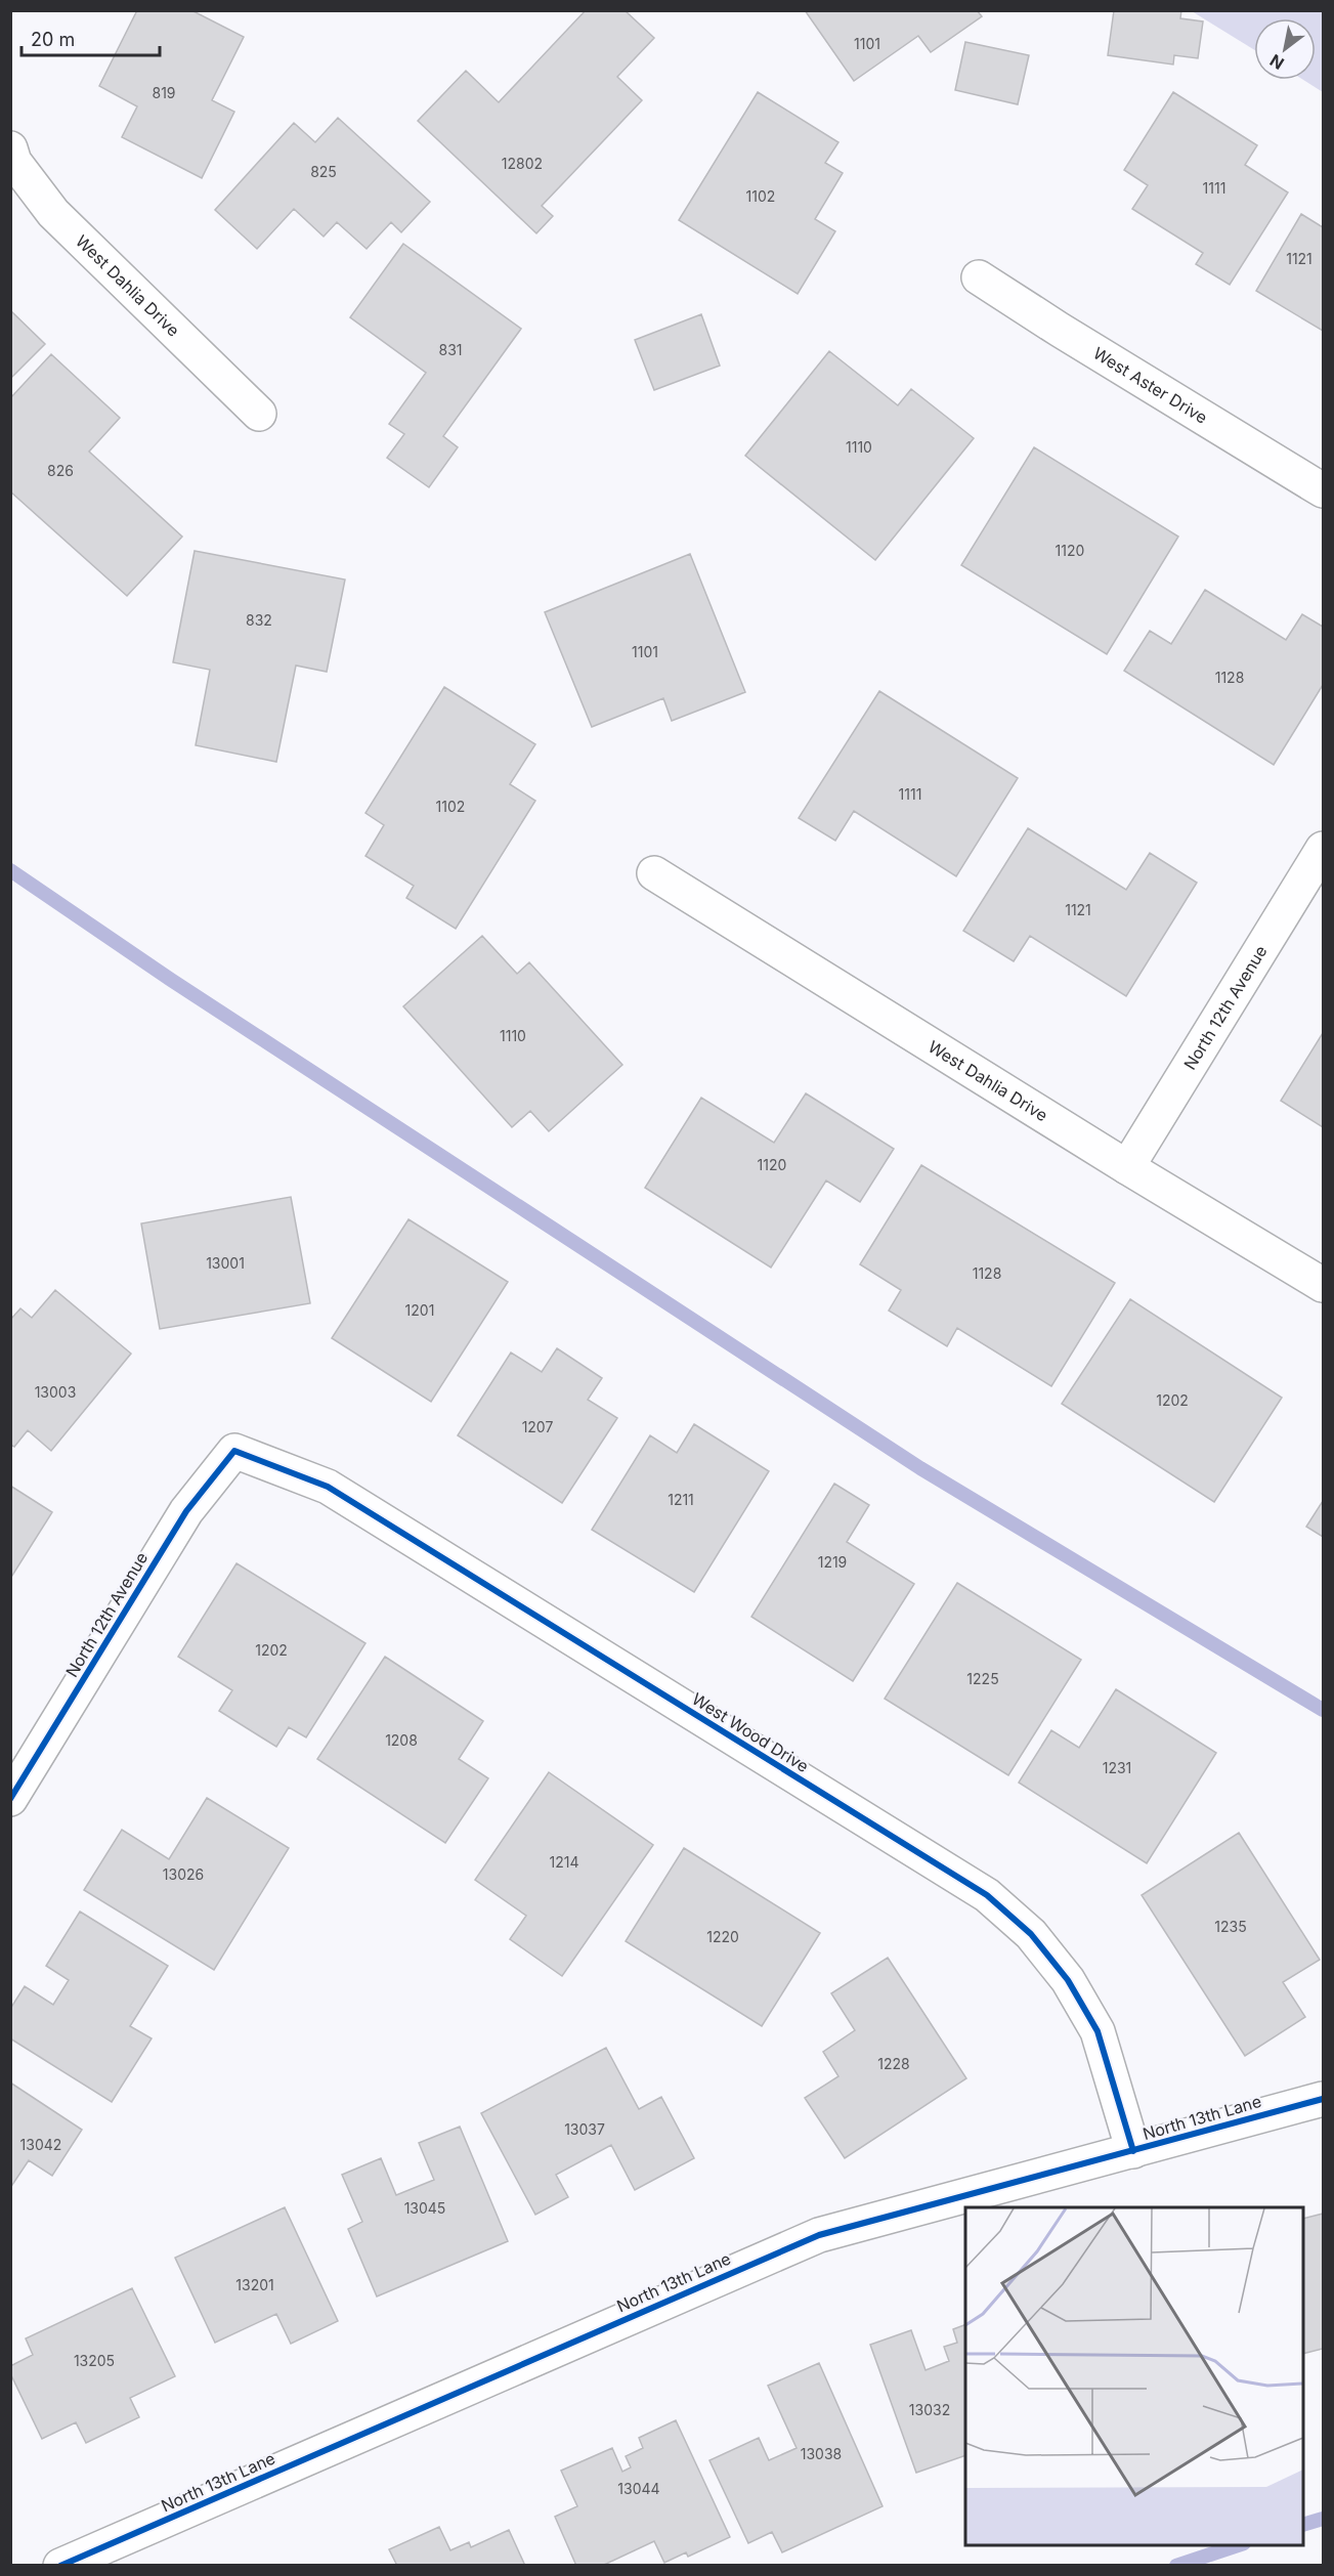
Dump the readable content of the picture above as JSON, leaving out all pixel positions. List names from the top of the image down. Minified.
{"streets":{"street":["West Dahlia Drive","West Aster Drive","North 12th Avenue","West Wood Drive","North 13th Lane"]},"crossings":[["West Dahlia Drive","North 12th Avenue"],["North 12th Avenue","West Wood Drive"],["West Wood Drive","North 13th Lane"]],"house_numbers":["1101","819","12802","825","1111","1102","1121","831","1110","826","1120","832","1101","1128","1111","1102","1121","1110","1120","13001","1128","1201","13003","1202","1207","1211","1219","1202","1225","1208","1231","1214","13026","1235","1220","1228","13037","13042","13045","13201","13205","13032","13038","13044"],"scale_bar":"20 m","north":"bottom left"}
